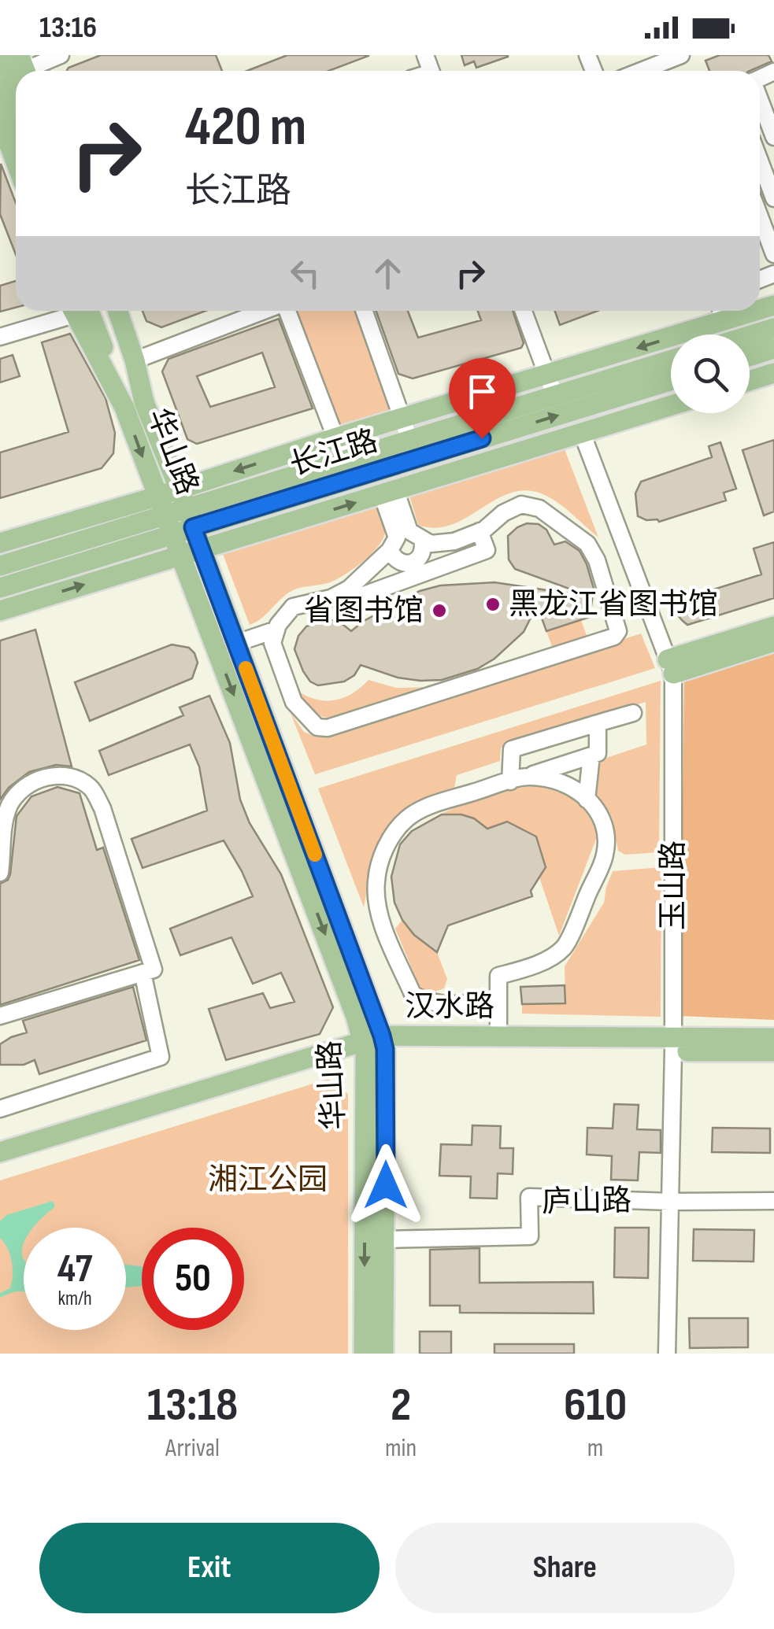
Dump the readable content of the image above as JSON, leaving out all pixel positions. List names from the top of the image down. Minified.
{"streets":{"main road":["华山路","长江路","汉水路"],"street":["玉山路","庐山路"]},"crossings":[["华山路","长江路"],["华山路","汉水路"],["华山路","庐山路"],["玉山路","汉水路"],["玉山路","庐山路"]],"parks":["湘江公园"],"places":["黑龙江省图书馆","省图书馆"],"page":{"status":"13:16","turn":["420 m","长江路"],"speed":"47 km/h","limit":"50","eta":["13:18","Arrival","2","min","610","m"],"buttons":["Exit","Share"]}}
